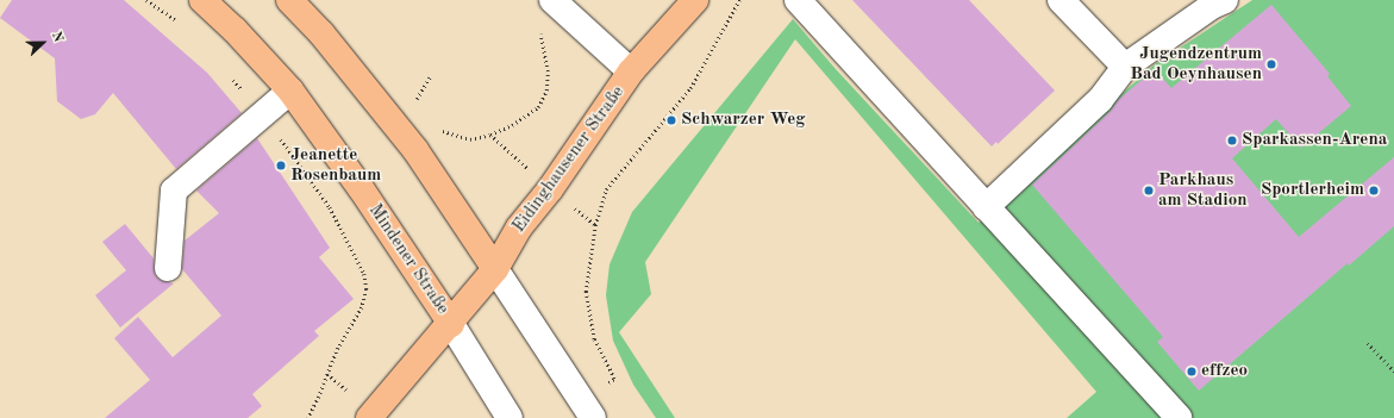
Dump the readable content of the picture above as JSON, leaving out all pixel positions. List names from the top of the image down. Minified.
{"streets":{"main road":["Eidinghausener Straße","Mindener Straße"]},"crossings":[["Eidinghausener Straße","Mindener Straße"]],"places":["Jugendzentrum Bad Oeynhausen","Schwarzer Weg","Sparkassen-Arena","Jeanette Rosenbaum","Parkhaus am Stadion","Sportlerheim","effzeo"],"north":"right"}
